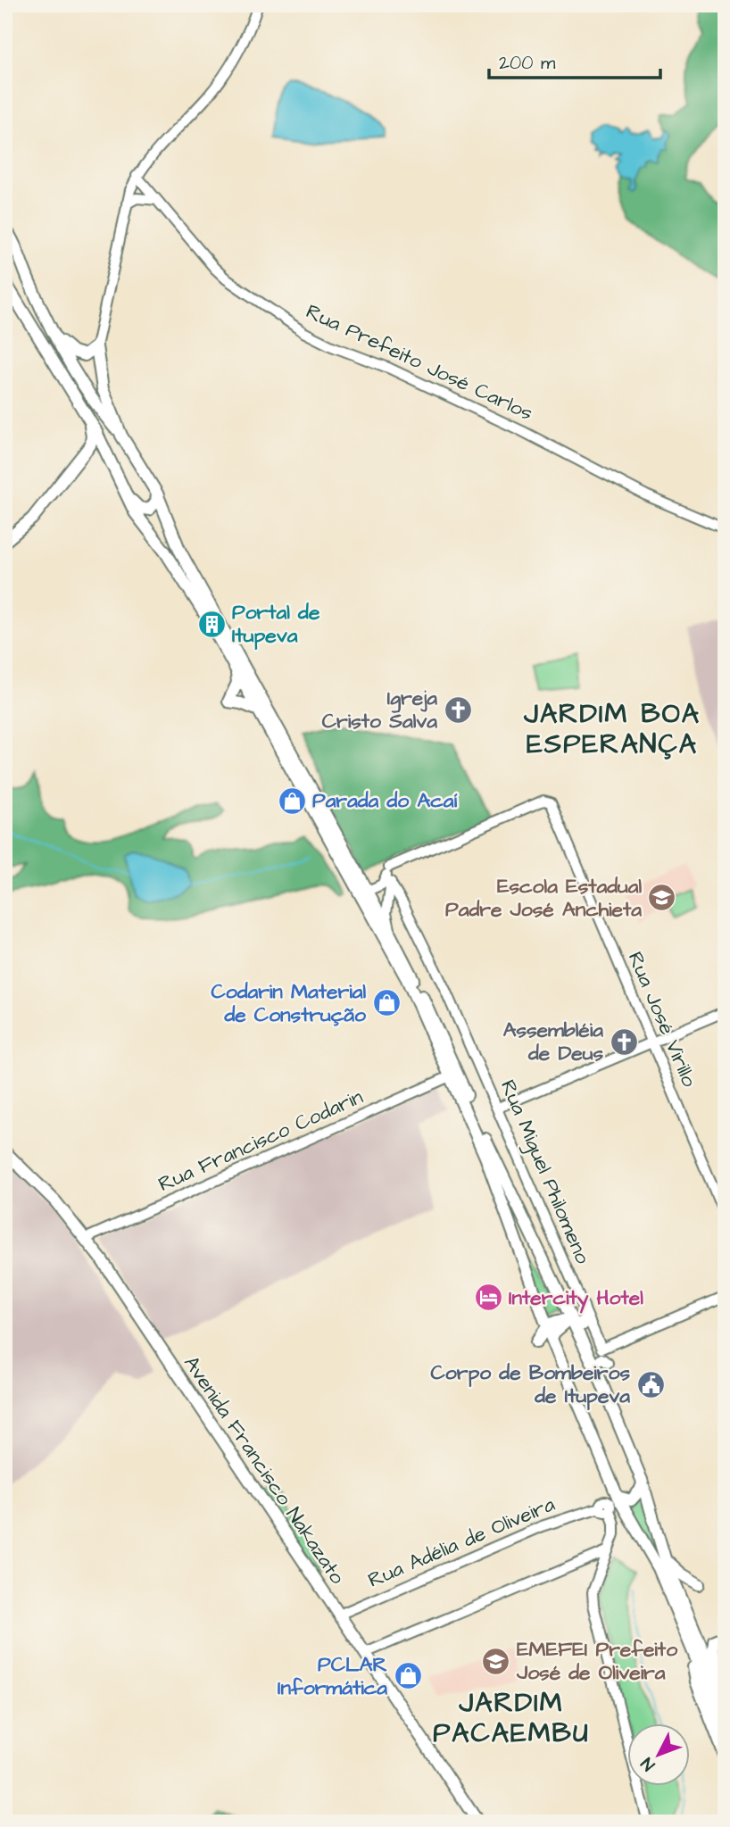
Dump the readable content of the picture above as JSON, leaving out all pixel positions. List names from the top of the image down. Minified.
{"streets":{"main road":["Avenida Francisco Nakazato"],"street":["Rua Prefeito José Carlos","Rua José Virillo","Rua Francisco Codarin","Rua Miguel Philomeno","Rua Adélia de Oliveira"]},"crossings":[["Rua José Virillo","Rua Miguel Philomeno"],["Rua Francisco Codarin","Avenida Francisco Nakazato"],["Avenida Francisco Nakazato","Rua Adélia de Oliveira"]],"districts":["JARDIM BOA ESPERANÇA","JARDIM PACAEMBU"],"places":{"building":["Portal de Itupeva"],"church":["Igreja Cristo Salva","Assembléia de Deus"],"shop":["Parada do Acaí","Codarin Material de Construção","PCLAR Informática"],"school or university":["Escola Estadual Padre José Anchieta","EMEFEI Prefeito José de Oliveira"],"hotel":["Intercity Hotel"],"public building":["Corpo de Bombeiros de Itupeva"]},"scale_bar":"200 m","north":"bottom left"}
